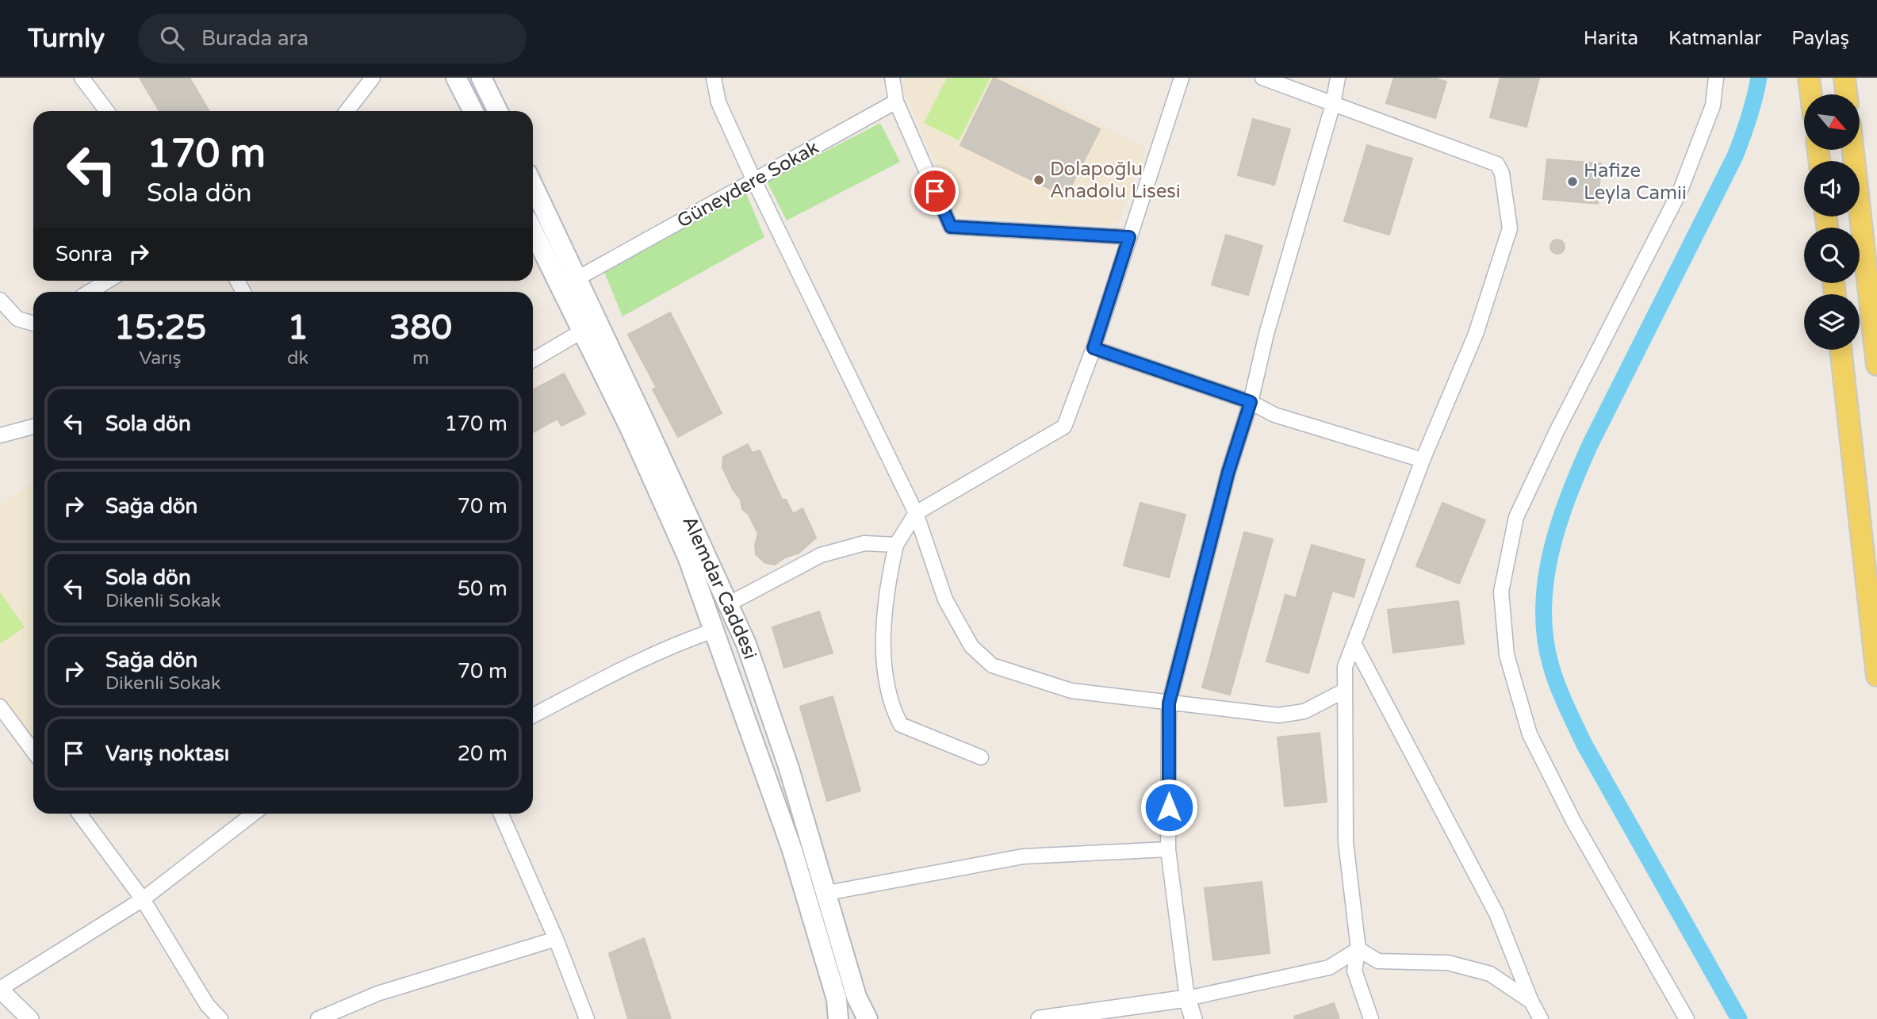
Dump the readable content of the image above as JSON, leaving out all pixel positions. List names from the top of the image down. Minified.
{"streets":{"main road":["Alemdar Caddesi"],"street":["Güneydere Sokak"]},"crossings":[["Güneydere Sokak","Alemdar Caddesi"]],"places":["Dolapoğlu Anadolu Lisesi","Hafize Leyla Camii"],"north":"bottom right","page":{"header":"Turnly","search":"Burada ara","nav":["Harita","Katmanlar","Paylaş"],"turn":["170 m","Sola dön"],"then":"Sonra","eta":["15:25","Varış","1","dk","380","m"],"list":[{"name":"Sola dön","value":"170 m"},{"name":"Sağa dön","value":"70 m"},{"name":"Sola dön","note":"Dikenli Sokak","value":"50 m"},{"name":"Sağa dön","note":"Dikenli Sokak","value":"70 m"},{"name":"Varış noktası","value":"20 m"}]}}
